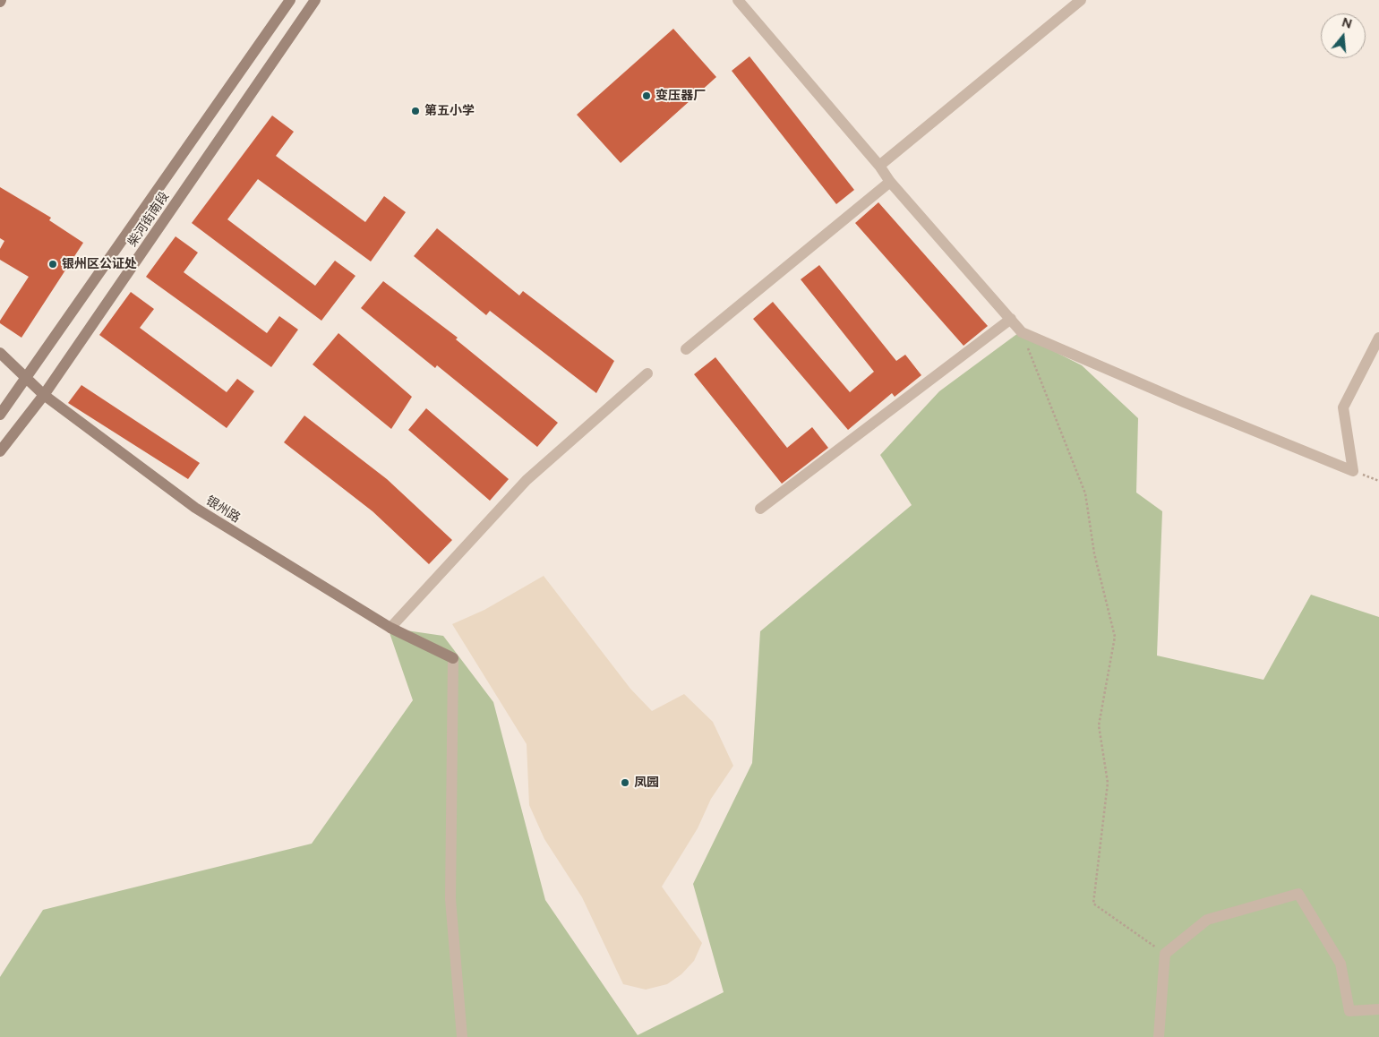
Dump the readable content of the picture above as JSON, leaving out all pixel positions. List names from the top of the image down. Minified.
{"streets":{"main road":["柴河街南段","银州路"]},"crossings":[["柴河街南段","银州路"]],"places":["变压器厂","第五小学","银州区公证处","凤园"],"north":"top"}
